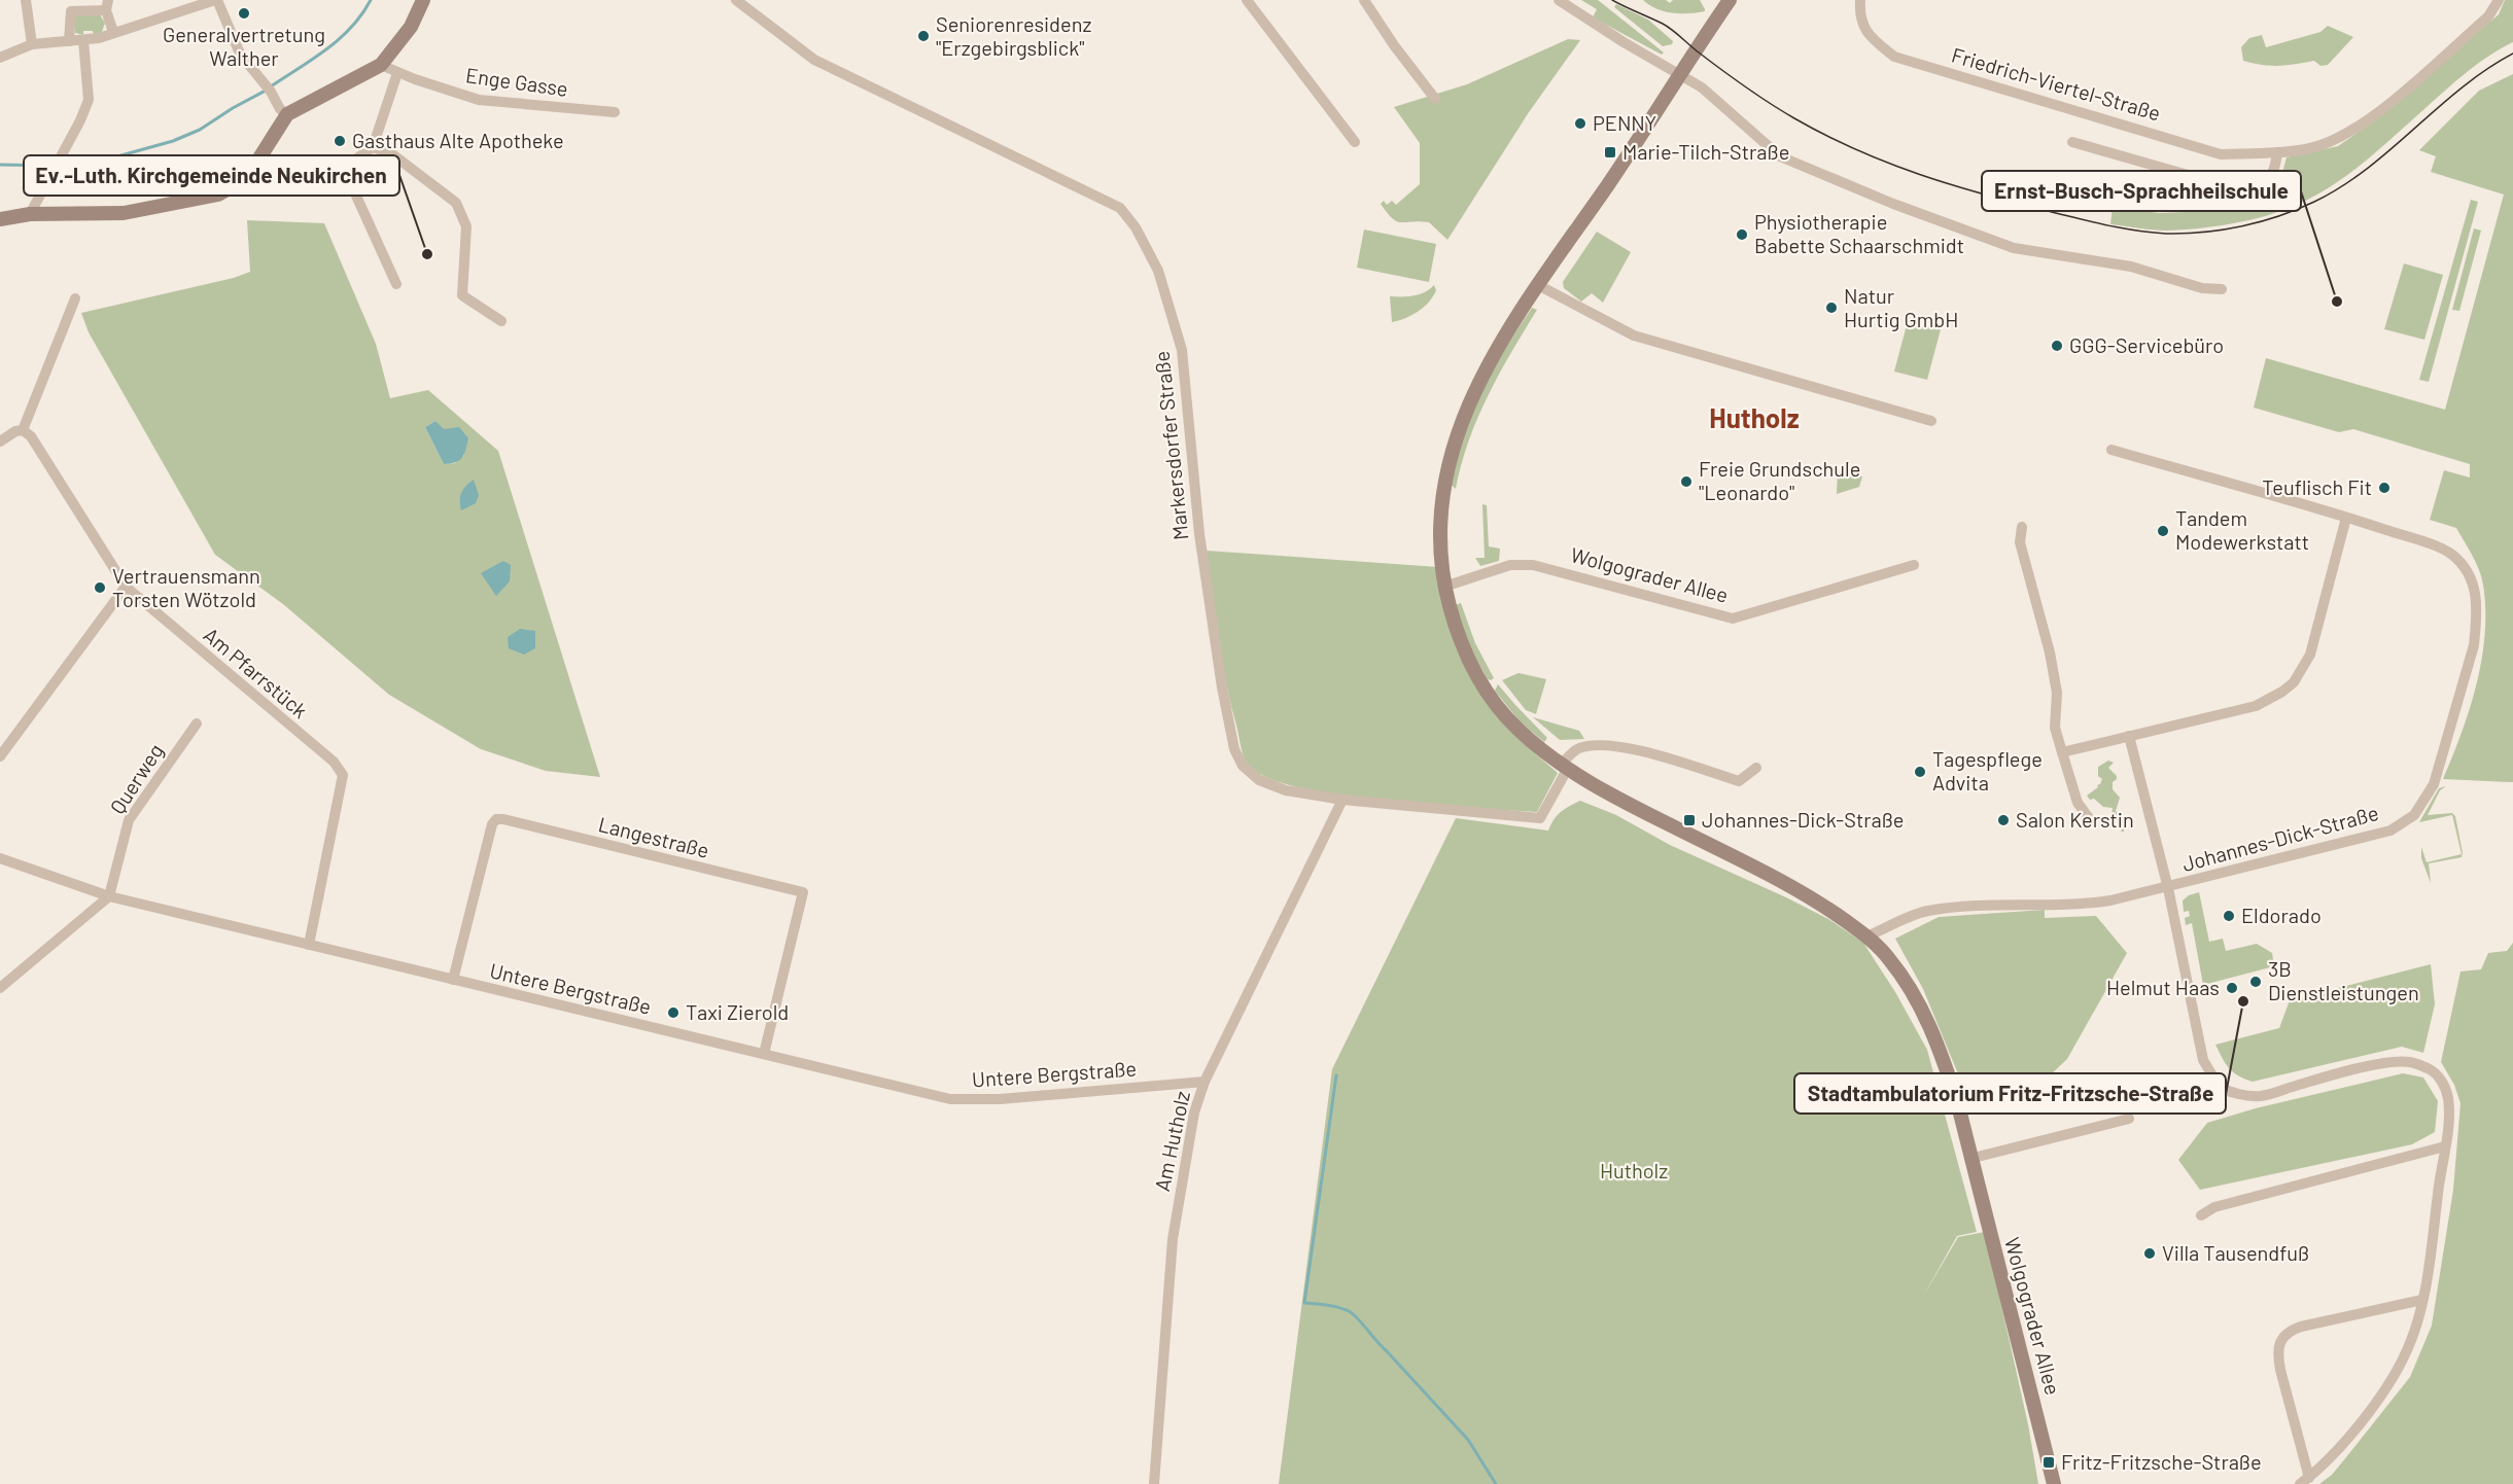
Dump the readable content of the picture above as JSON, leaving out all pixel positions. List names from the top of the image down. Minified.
{"streets":{"main road":["Wolgograder Allee"],"street":["Enge Gasse","Friedrich-Viertel-Straße","Markersdorfer Straße","Am Pfarrstück","Querweg","Langestraße","Johannes-Dick-Straße","Untere Bergstraße","Am Hutholz"]},"crossings":[["Markersdorfer Straße","Wolgograder Allee"],["Markersdorfer Straße","Am Hutholz"],["Wolgograder Allee","Johannes-Dick-Straße"],["Am Pfarrstück","Untere Bergstraße"],["Querweg","Untere Bergstraße"],["Langestraße","Untere Bergstraße"],["Untere Bergstraße","Am Hutholz"]],"districts":["Hutholz"],"parks":["Hutholz"],"places":{"other":["Generalvertretung Walther","Seniorenresidenz \"Erzgebirgsblick\"","PENNY","Gasthaus Alte Apotheke","Physiotherapie Babette Schaarschmidt","Ev.-Luth. Kirchgemeinde Neukirchen","Ernst-Busch-Sprachheilschule","Natur Hurtig GmbH","GGG-Servicebüro","Freie Grundschule \"Leonardo\"","Teuflisch Fit","Tandem Modewerkstatt","Vertrauensmann Torsten Wötzold","Tagespflege Advita","Salon Kerstin","Eldorado","3B Dienstleistungen","Helmut Haas","Stadtambulatorium Fritz-Fritzsche-Straße","Taxi Zierold","Villa Tausendfuß"],"transit":["Marie-Tilch-Straße","Johannes-Dick-Straße","Fritz-Fritzsche-Straße"]}}
